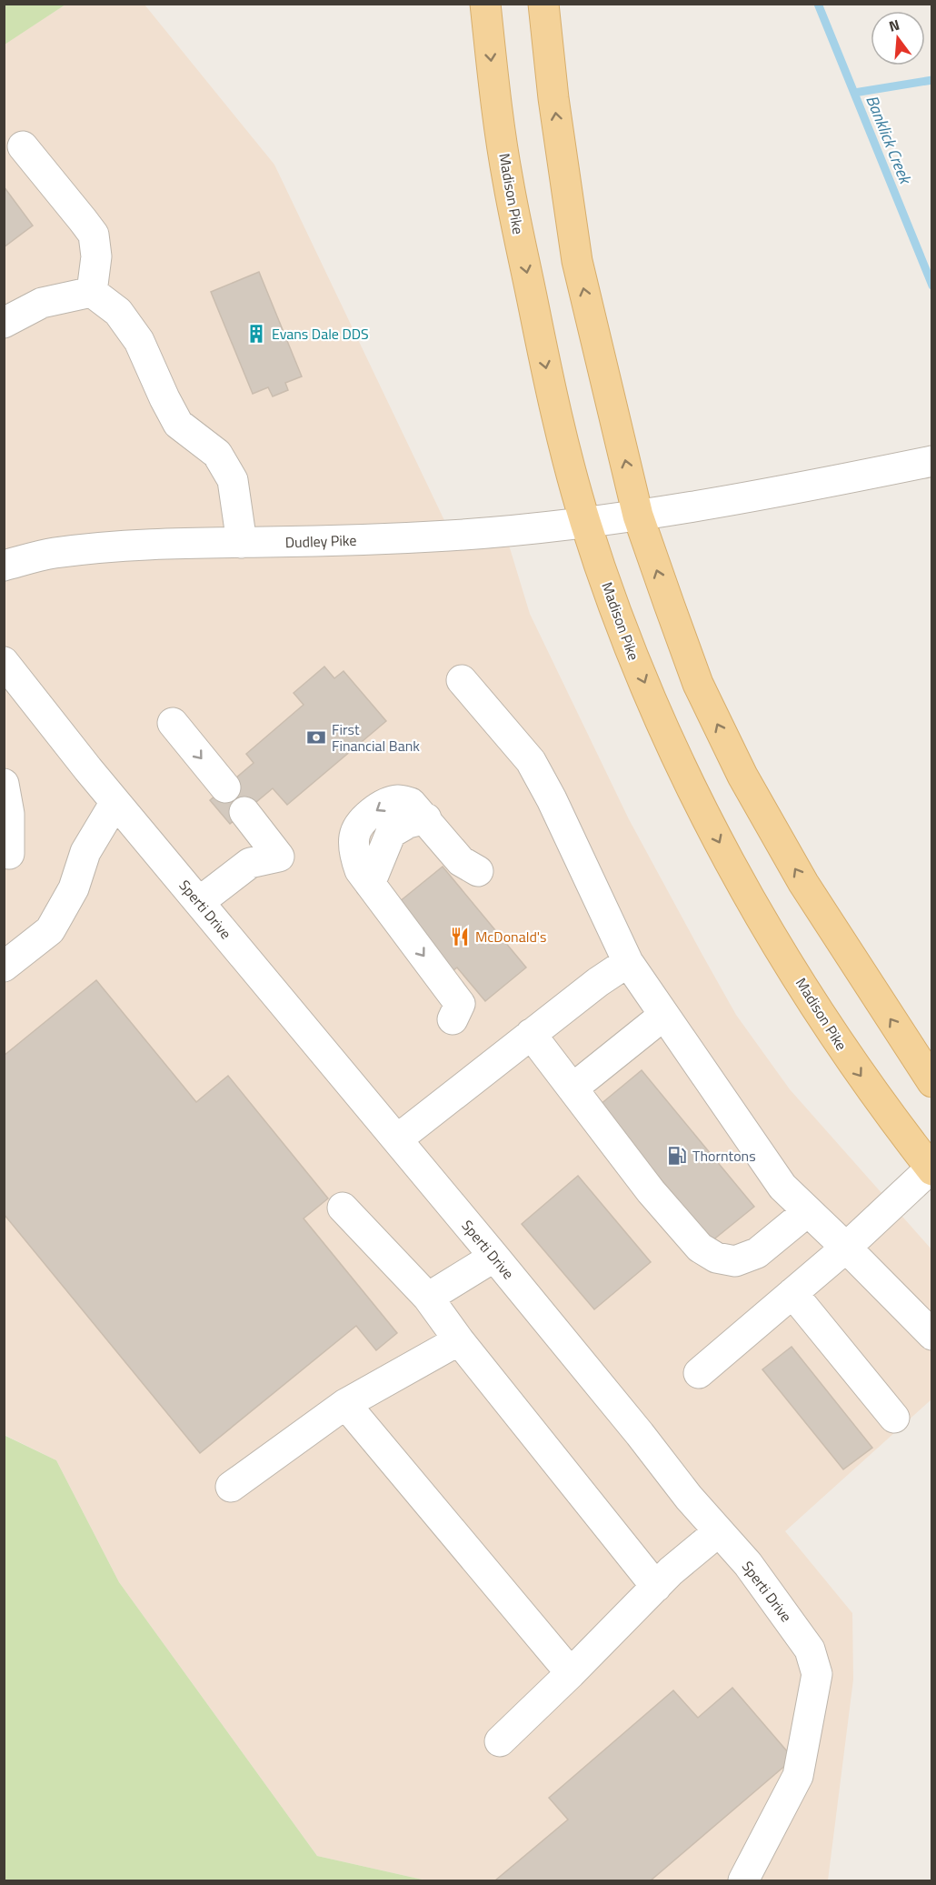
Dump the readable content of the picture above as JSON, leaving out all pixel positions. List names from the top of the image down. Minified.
{"streets":{"main road":["Madison Pike"],"street":["Dudley Pike","Sperti Drive"]},"crossings":[["Madison Pike","Dudley Pike"]],"water":["Banklick Creek"],"places":{"building":["Evans Dale DDS"],"bank":["First Financial Bank"],"restaurant":["McDonald's"],"fuel station":["Thorntons"]},"north":"top"}
